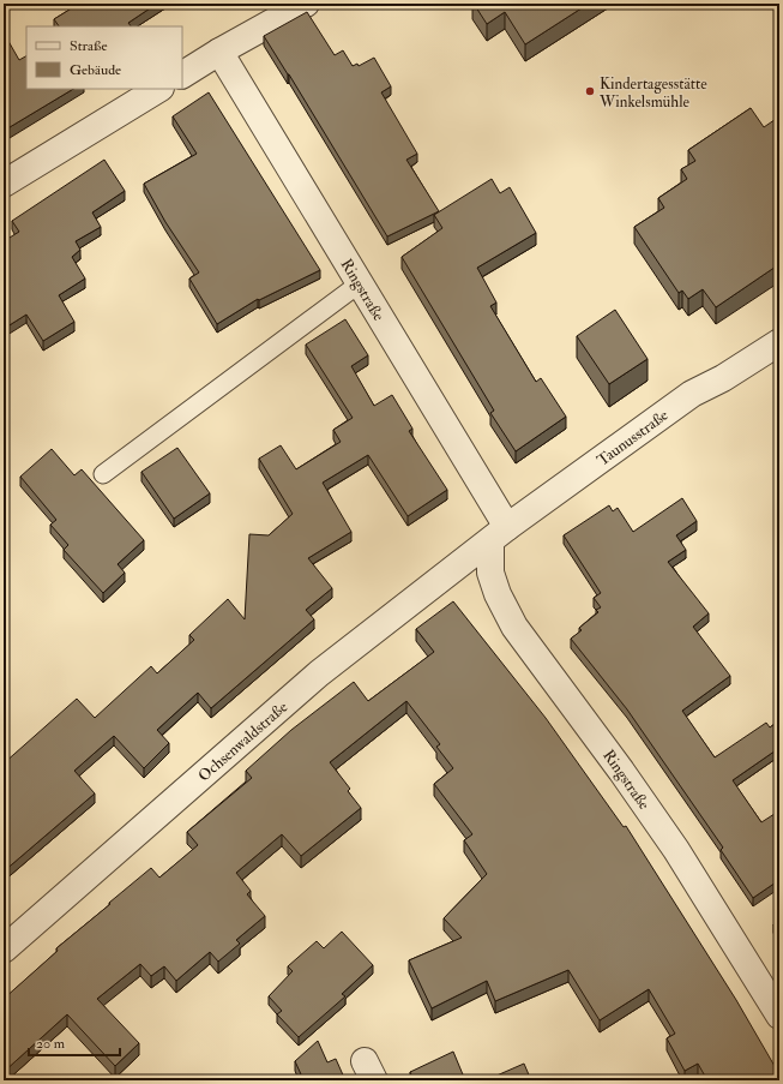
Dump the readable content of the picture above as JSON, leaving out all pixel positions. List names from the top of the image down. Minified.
{"streets":{"street":["Ringstraße","Taunusstraße","Ochsenwaldstraße"]},"crossings":[["Ringstraße","Taunusstraße"],["Ringstraße","Ochsenwaldstraße"],["Taunusstraße","Ochsenwaldstraße"]],"places":["Kindertagesstätte Winkelsmühle"],"legend":["Straße","Gebäude"],"scale_bar":"20 m"}
